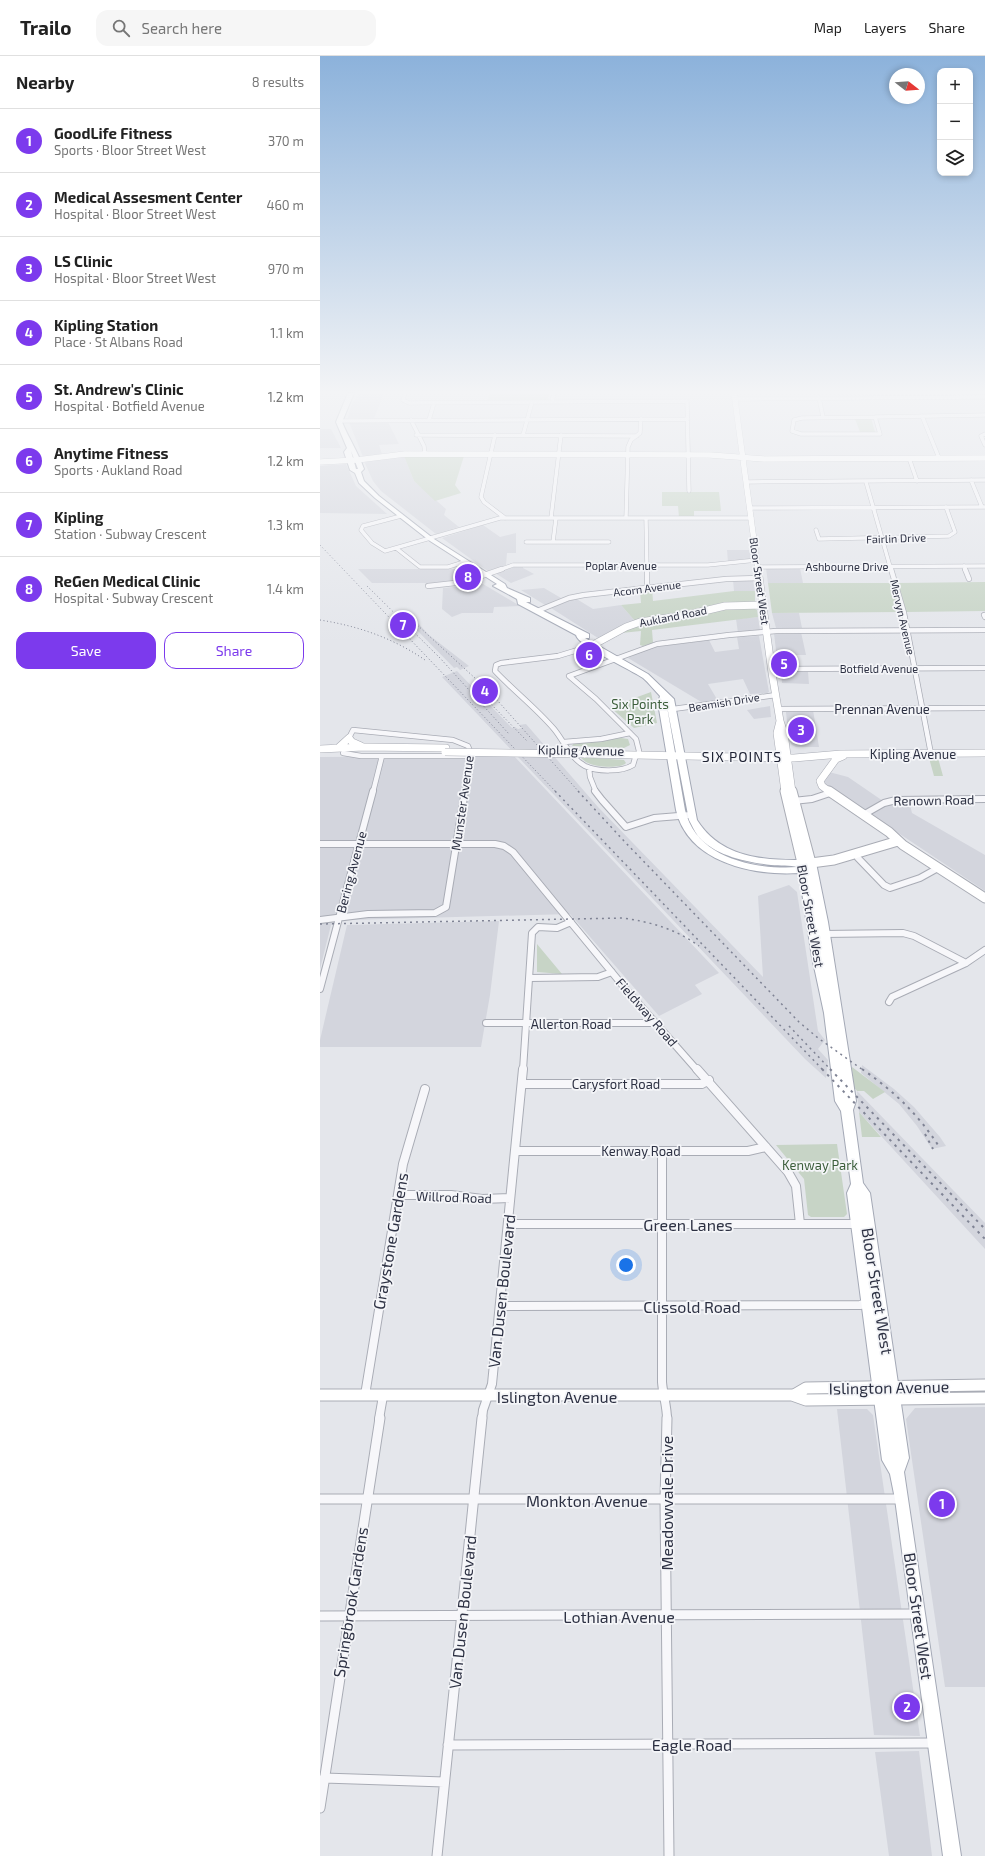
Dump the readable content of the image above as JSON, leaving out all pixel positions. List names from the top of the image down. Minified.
{"streets":{"main road":["Bloor Street West","Aukland Road","Kipling Avenue","Islington Avenue"],"street":["Fairlin Drive","Poplar Avenue","Ashbourne Drive","Acorn Avenue","Mervyn Avenue","Botfield Avenue","Beamish Drive","Prennan Avenue","Renown Road","Munster Avenue","Bering Avenue","Fieldway Road","Allerton Road","Carysfort Road","Kenway Road","Willrod Road","Green Lanes","Graystone Gardens","Van Dusen Boulevard","Clissold Road","Monkton Avenue","Meadowvale Drive","Springbrook Gardens","Lothian Avenue","Eagle Road"]},"crossings":[["Fairlin Drive","Mervyn Avenue"],["Poplar Avenue","Ashbourne Drive"],["Poplar Avenue","Bloor Street West"],["Ashbourne Drive","Bloor Street West"],["Ashbourne Drive","Mervyn Avenue"],["Bloor Street West","Acorn Avenue"],["Bloor Street West","Aukland Road"],["Bloor Street West","Botfield Avenue"],["Bloor Street West","Beamish Drive"],["Bloor Street West","Prennan Avenue"],["Bloor Street West","Kipling Avenue"],["Bloor Street West","Green Lanes"],["Bloor Street West","Clissold Road"],["Bloor Street West","Islington Avenue"],["Bloor Street West","Monkton Avenue"],["Bloor Street West","Lothian Avenue"],["Bloor Street West","Eagle Road"],["Mervyn Avenue","Botfield Avenue"],["Mervyn Avenue","Prennan Avenue"],["Mervyn Avenue","Kipling Avenue"],["Kipling Avenue","Munster Avenue"],["Kipling Avenue","Bering Avenue"],["Munster Avenue","Bering Avenue"],["Munster Avenue","Fieldway Road"],["Bering Avenue","Fieldway Road"],["Fieldway Road","Allerton Road"],["Fieldway Road","Carysfort Road"],["Fieldway Road","Kenway Road"],["Fieldway Road","Green Lanes"],["Fieldway Road","Van Dusen Boulevard"],["Allerton Road","Van Dusen Boulevard"],["Carysfort Road","Van Dusen Boulevard"],["Kenway Road","Van Dusen Boulevard"],["Kenway Road","Meadowvale Drive"],["Willrod Road","Graystone Gardens"],["Willrod Road","Van Dusen Boulevard"],["Green Lanes","Van Dusen Boulevard"],["Green Lanes","Meadowvale Drive"],["Graystone Gardens","Islington Avenue"],["Van Dusen Boulevard","Clissold Road"],["Van Dusen Boulevard","Islington Avenue"],["Van Dusen Boulevard","Monkton Avenue"],["Van Dusen Boulevard","Lothian Avenue"],["Van Dusen Boulevard","Eagle Road"],["Clissold Road","Meadowvale Drive"],["Islington Avenue","Meadowvale Drive"],["Islington Avenue","Springbrook Gardens"],["Monkton Avenue","Meadowvale Drive"],["Monkton Avenue","Springbrook Gardens"],["Meadowvale Drive","Lothian Avenue"],["Meadowvale Drive","Eagle Road"],["Springbrook Gardens","Lothian Avenue"]],"districts":["SIX POINTS"],"parks":["Six Points Park","Kenway Park"],"north":"right","page":{"header":"Trailo","search":"Search here","nav":["Map","Layers","Share"],"heading":["Nearby","8 results"],"map_buttons":["+","−"],"list":[{"mark":"1","name":"GoodLife Fitness","note":"Sports · Bloor Street West","value":"370 m"},{"mark":"2","name":"Medical Assesment Center","note":"Hospital · Bloor Street West","value":"460 m"},{"mark":"3","name":"LS Clinic","note":"Hospital · Bloor Street West","value":"970 m"},{"mark":"4","name":"Kipling Station","note":"Place · St Albans Road","value":"1.1 km"},{"mark":"5","name":"St. Andrew's Clinic","note":"Hospital · Botfield Avenue","value":"1.2 km"},{"mark":"6","name":"Anytime Fitness","note":"Sports · Aukland Road","value":"1.2 km"},{"mark":"7","name":"Kipling","note":"Station · Subway Crescent","value":"1.3 km"},{"mark":"8","name":"ReGen Medical Clinic","note":"Hospital · Subway Crescent","value":"1.4 km"}],"pins":["8","7","6","5","4","3","1","2"],"buttons":["Save","Share"]}}
